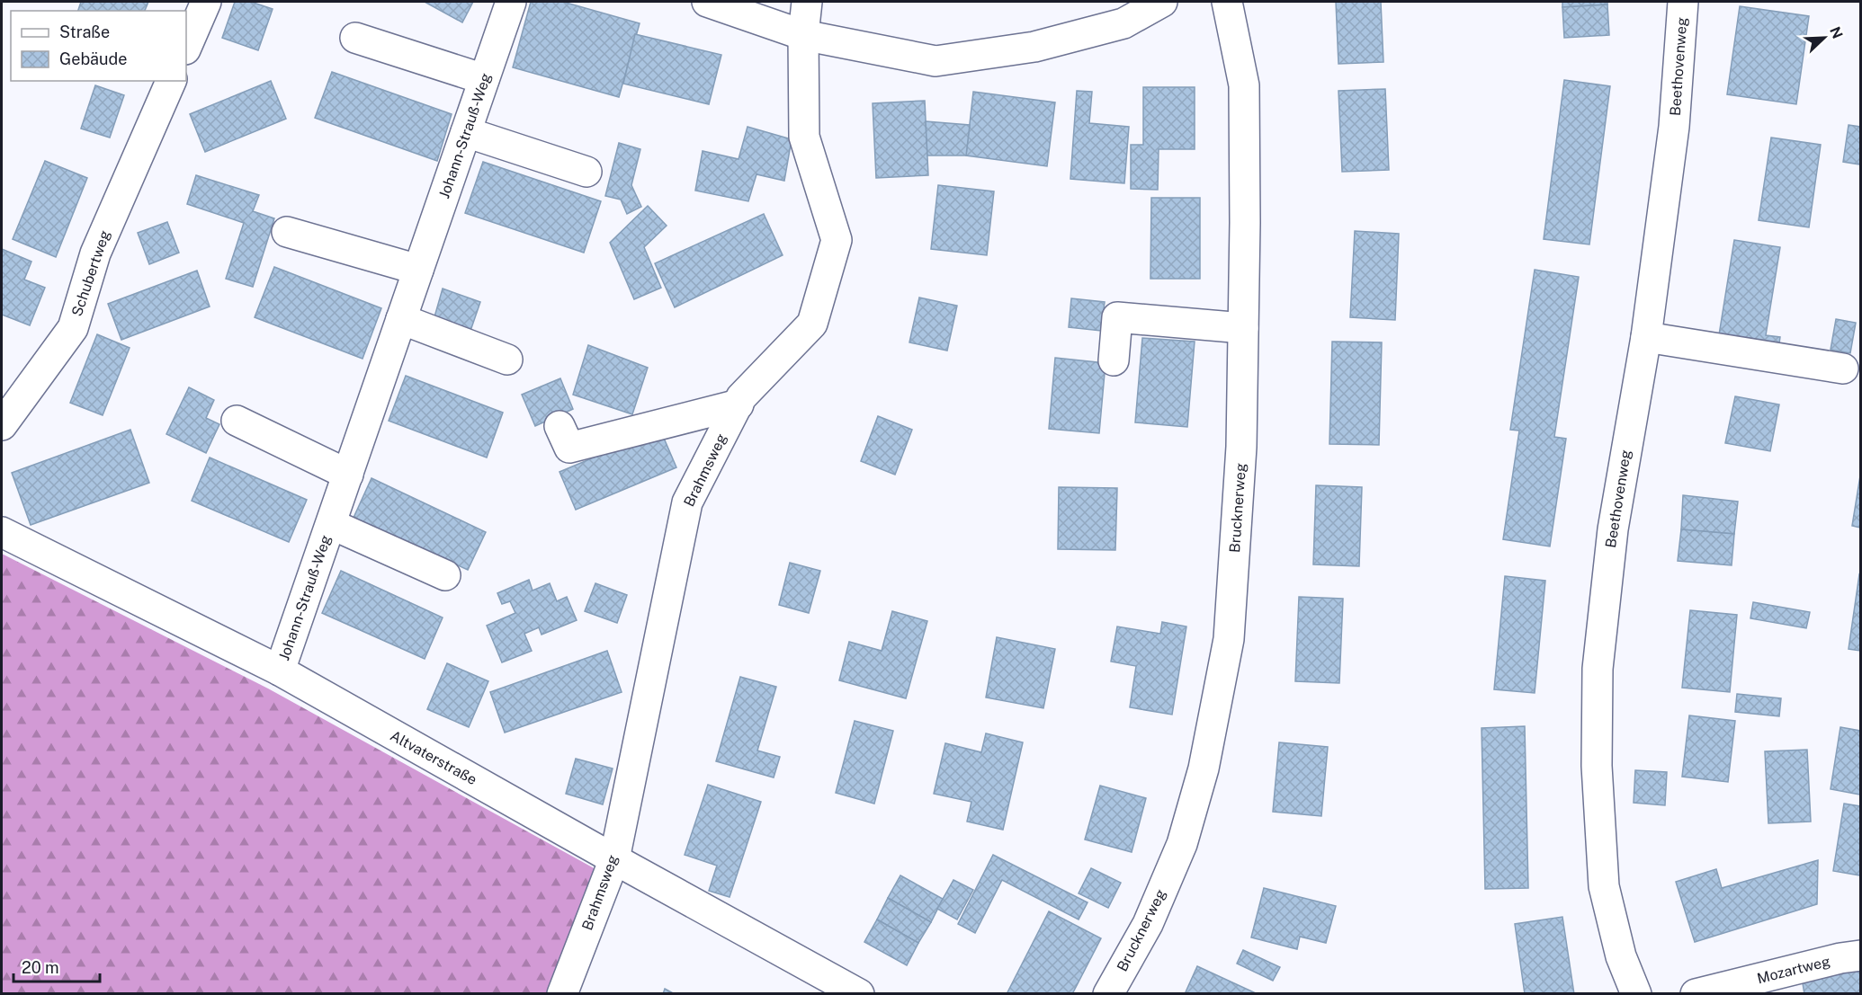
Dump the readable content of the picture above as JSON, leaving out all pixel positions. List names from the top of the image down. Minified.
{"streets":{"street":["Beethovenweg","Johann-Strauß-Weg","Schubertweg","Brahmsweg","Brucknerweg","Altvaterstraße","Mozartweg"]},"crossings":[["Johann-Strauß-Weg","Altvaterstraße"],["Brahmsweg","Altvaterstraße"]],"legend":["Straße","Gebäude"],"scale_bar":"20 m","north":"top right"}
